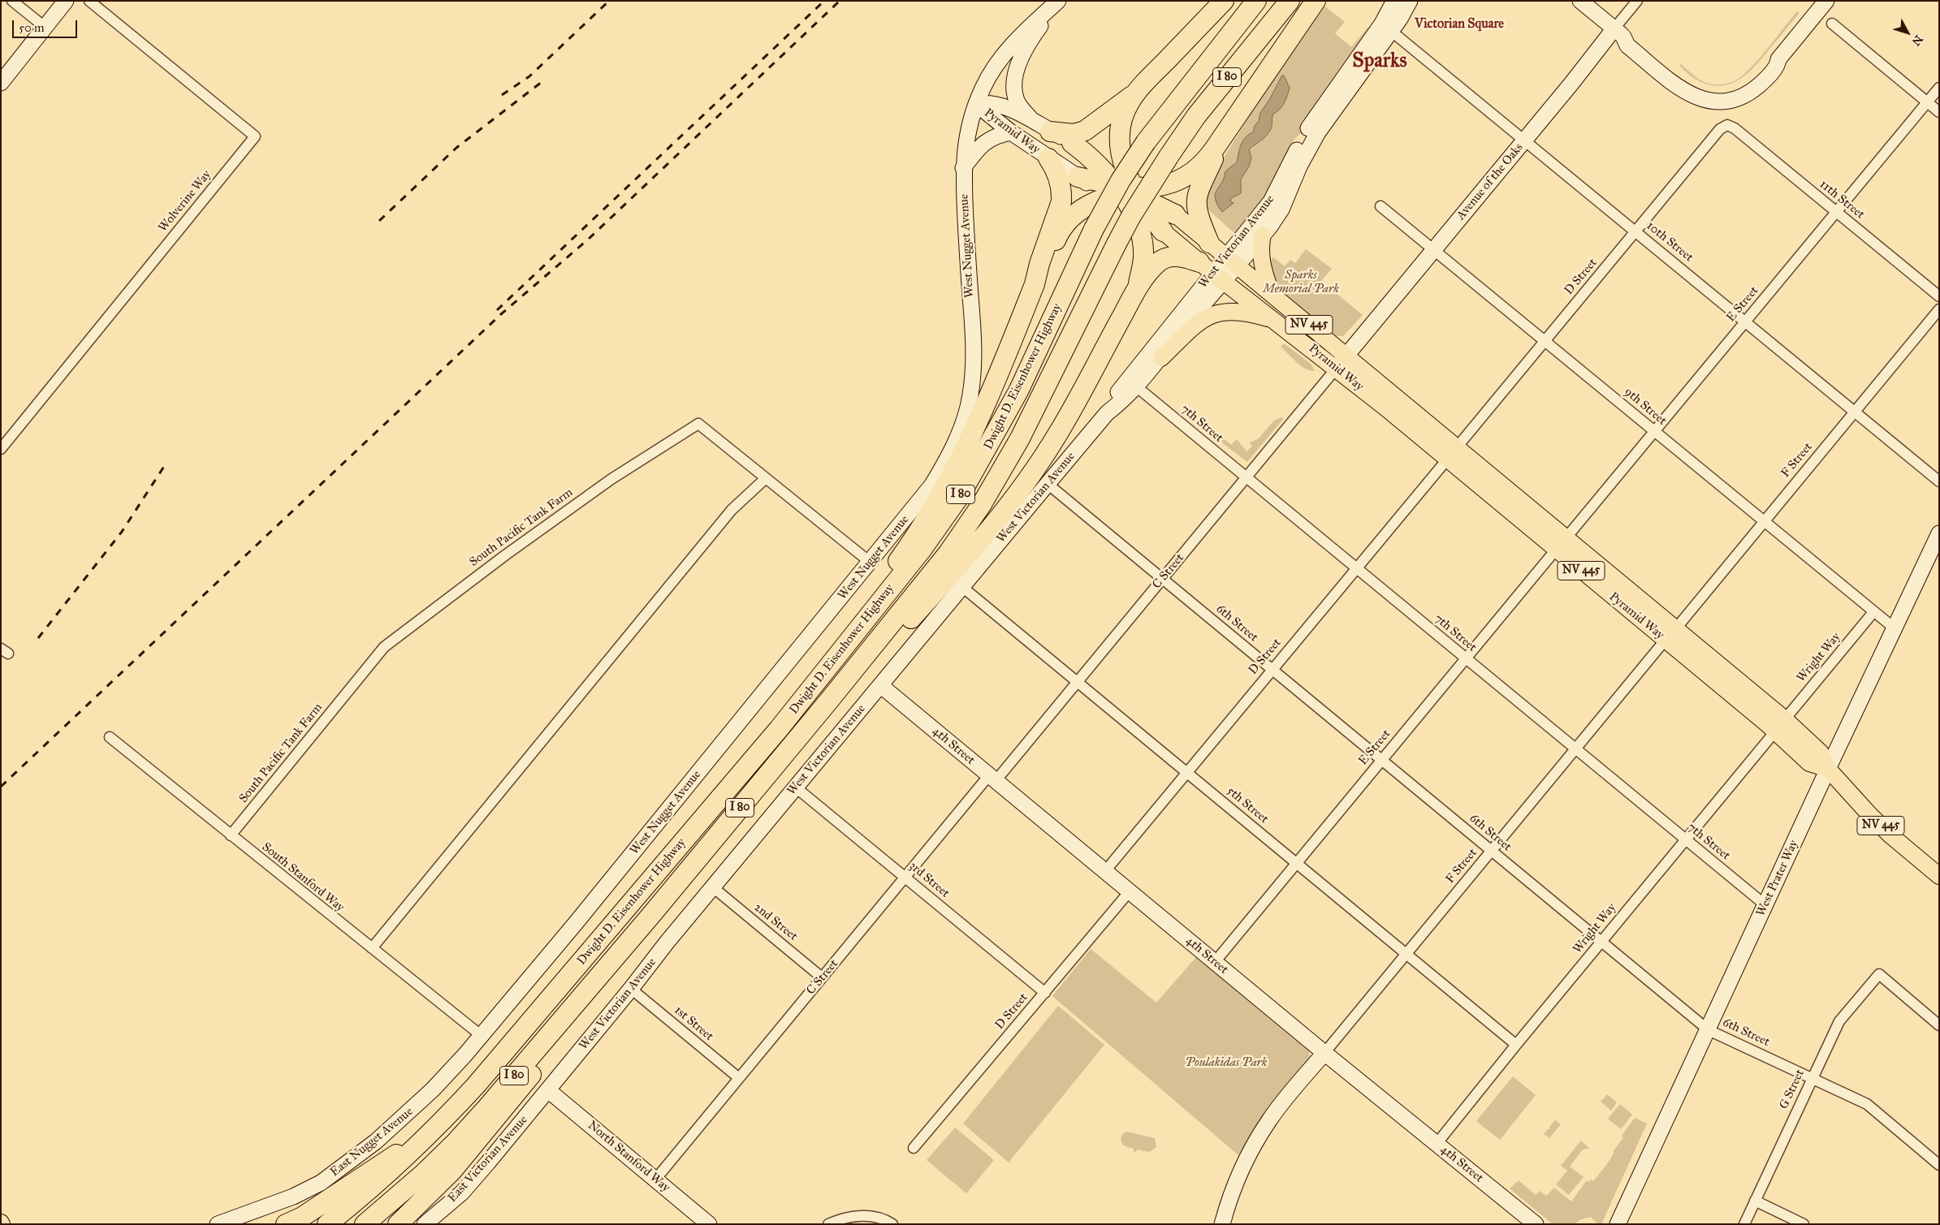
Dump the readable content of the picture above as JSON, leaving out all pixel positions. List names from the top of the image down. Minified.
{"streets":{"highway":["I 80","Dwight D. Eisenhower Highway"],"main road":["Pyramid Way","NV 445"],"street":["Avenue of the Oaks","11th Street","Wolverine Way","West Victorian Avenue","10th Street","West Nugget Avenue","D Street","E Street","9th Street","7th Street","F Street","South Pacific Tank Farm","C Street","6th Street","Wright Way","4th Street","5th Street","South Stanford Way","West Prater Way","3rd Street","2nd Street","1st Street","G Street","East Nugget Avenue","North Stanford Way","East Victorian Avenue"]},"crossings":[["Pyramid Way","Avenue of the Oaks"],["Pyramid Way","West Victorian Avenue"],["Pyramid Way","West Nugget Avenue"],["Pyramid Way","D Street"],["Pyramid Way","E Street"],["Pyramid Way","F Street"],["Pyramid Way","C Street"],["Pyramid Way","Wright Way"],["Pyramid Way","West Prater Way"],["Avenue of the Oaks","10th Street"],["Avenue of the Oaks","9th Street"],["Avenue of the Oaks","C Street"],["11th Street","D Street"],["11th Street","E Street"],["West Victorian Avenue","10th Street"],["West Victorian Avenue","7th Street"],["West Victorian Avenue","6th Street"],["West Victorian Avenue","4th Street"],["West Victorian Avenue","5th Street"],["West Victorian Avenue","3rd Street"],["West Victorian Avenue","2nd Street"],["West Victorian Avenue","1st Street"],["West Victorian Avenue","North Stanford Way"],["West Victorian Avenue","East Victorian Avenue"],["10th Street","D Street"],["10th Street","E Street"],["10th Street","F Street"],["West Nugget Avenue","South Pacific Tank Farm"],["West Nugget Avenue","South Stanford Way"],["West Nugget Avenue","East Nugget Avenue"],["D Street","9th Street"],["D Street","7th Street"],["D Street","6th Street"],["D Street","4th Street"],["D Street","5th Street"],["D Street","3rd Street"],["E Street","9th Street"],["E Street","7th Street"],["E Street","6th Street"],["E Street","4th Street"],["E Street","5th Street"],["9th Street","F Street"],["9th Street","Wright Way"],["9th Street","West Prater Way"],["7th Street","F Street"],["7th Street","C Street"],["7th Street","Wright Way"],["7th Street","West Prater Way"],["F Street","6th Street"],["F Street","4th Street"],["F Street","5th Street"],["South Pacific Tank Farm","South Stanford Way"],["C Street","6th Street"],["C Street","4th Street"],["C Street","5th Street"],["C Street","3rd Street"],["C Street","2nd Street"],["C Street","1st Street"],["C Street","North Stanford Way"],["6th Street","Wright Way"],["6th Street","West Prater Way"],["6th Street","G Street"],["Wright Way","4th Street"],["Wright Way","5th Street"],["South Stanford Way","East Nugget Avenue"],["North Stanford Way","East Victorian Avenue"]],"districts":["Victorian Square","Sparks"],"parks":["Sparks Memorial Park","Poulakidas Park"],"scale_bar":"50 m","north":"bottom right"}
